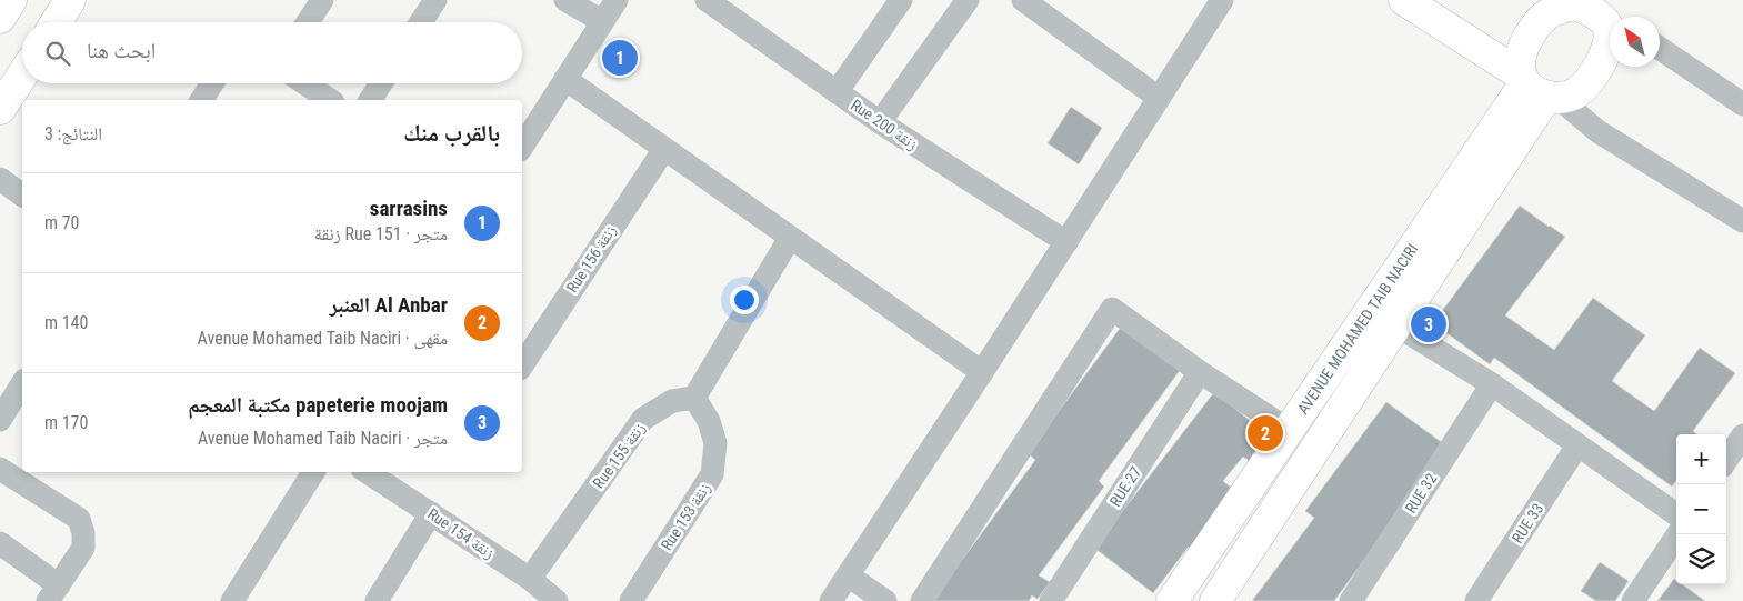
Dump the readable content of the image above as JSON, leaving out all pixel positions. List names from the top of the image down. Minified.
{"streets":{"street":["Rue 200 زنقة","Rue 156 زنقة","AVENUE MOHAMED TAIB NACIRI","Rue 155 زنقة","RUE 27","RUE 32","Rue 153 زنقة","RUE 33","Rue 154 زنقة"]},"crossings":[["Rue 155 زنقة","Rue 153 زنقة"],["Rue 155 زنقة","Rue 154 زنقة"]],"north":"top left","page":{"search":"ابحث هنا","pins":["1","3","2"],"heading":["بالقرب منك","النتائج: 3"],"list":[{"mark":"1","name":"sarrasins","note":"متجر · Rue 151 زنقة","value":"70 m"},{"mark":"2","name":"Al Anbar العنبر","note":"مقهى · Avenue Mohamed Taib Naciri","value":"140 m"},{"mark":"3","name":"papeterie moojam مكتبة المعجم","note":"متجر · Avenue Mohamed Taib Naciri","value":"170 m"}],"map_buttons":["+","−"]}}
